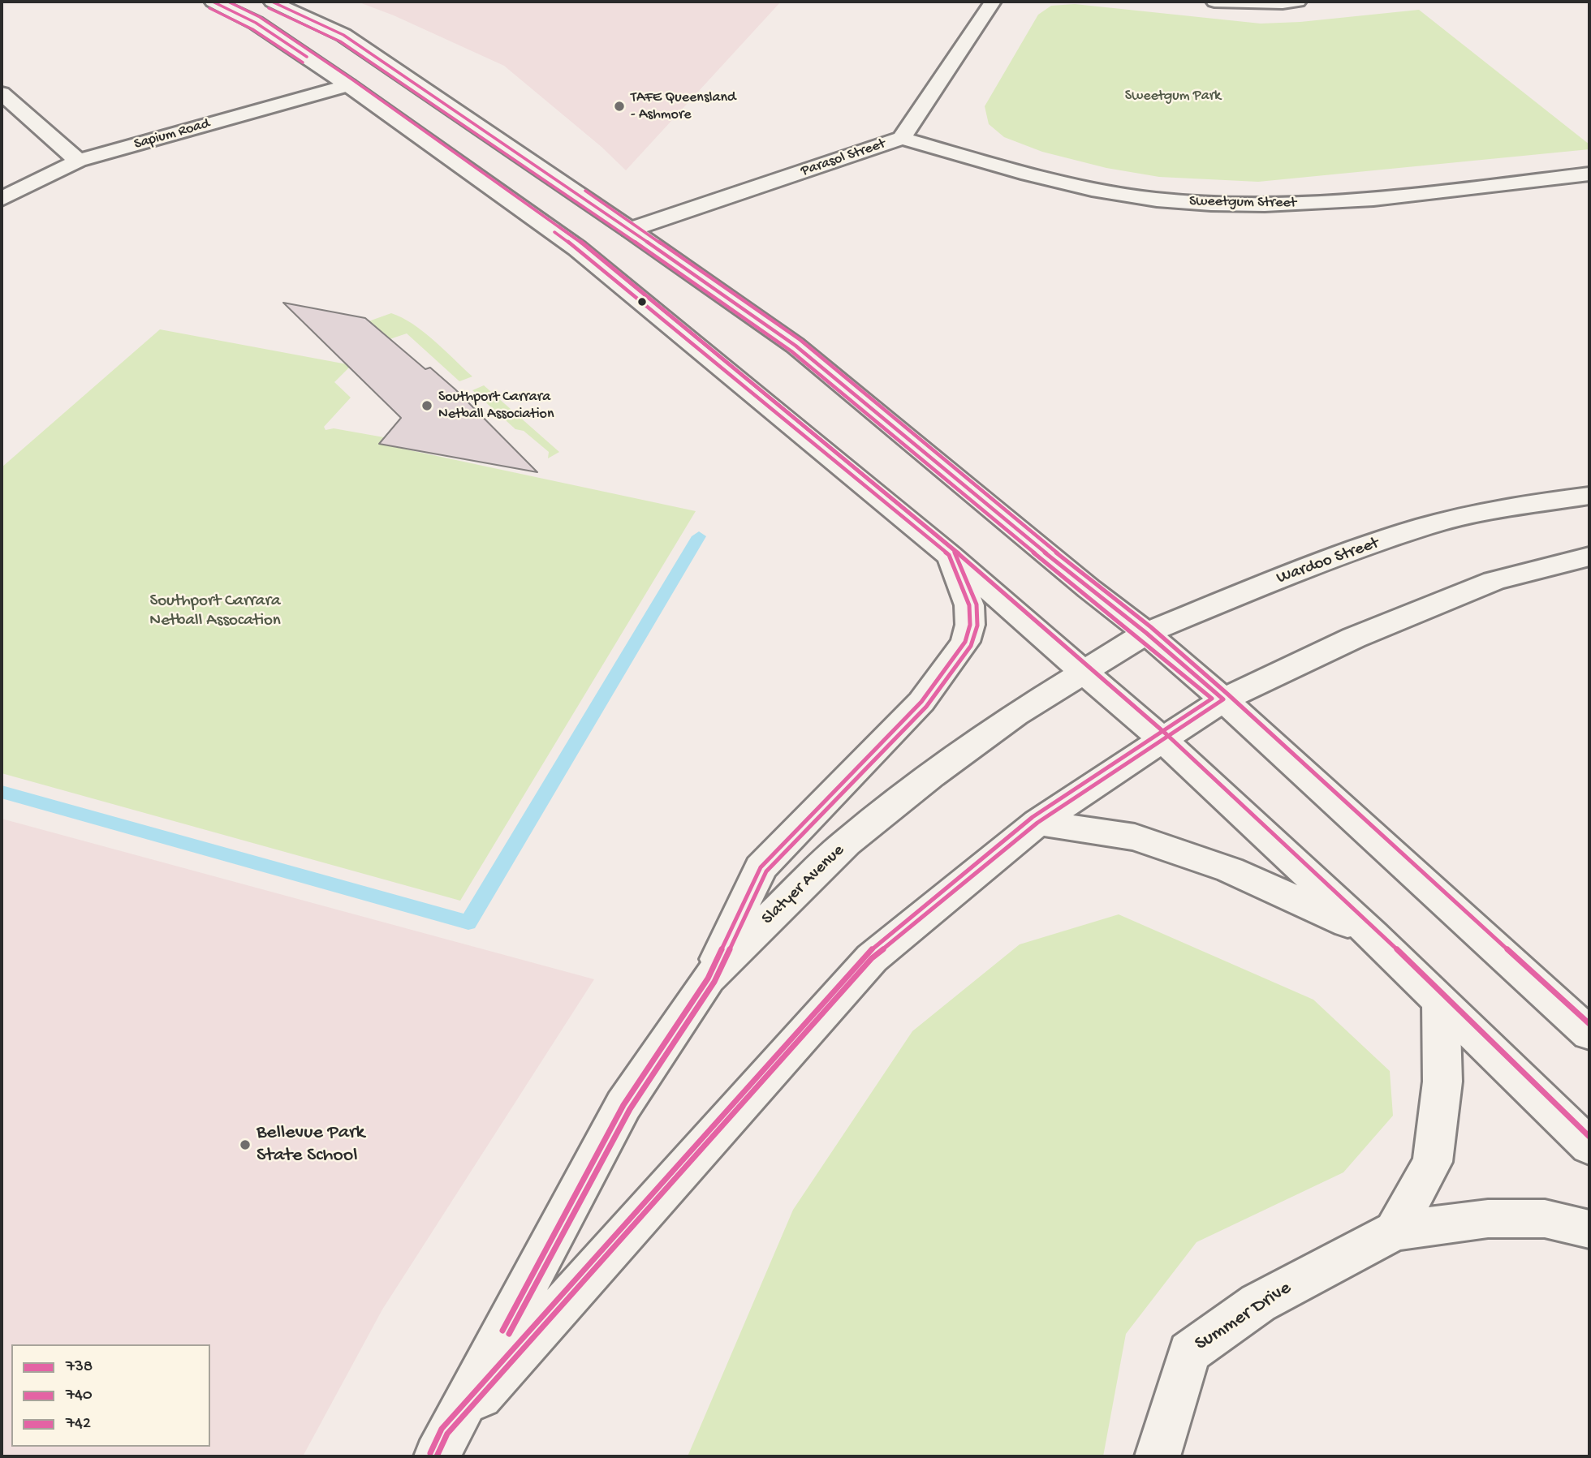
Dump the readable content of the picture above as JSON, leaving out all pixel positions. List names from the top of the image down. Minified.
{"streets":{"main road":["Sapium Road","Parasol Street","Sweetgum Street","Wardoo Street","Slatyer Avenue","Summer Drive"]},"crossings":[["Parasol Street","Sweetgum Street"],["Wardoo Street","Slatyer Avenue"]],"parks":["Sweetgum Park","Southport Carrara Netball Assocation"],"places":["TAFE Queensland - Ashmore","Southport Carrara Netball Association","Bellevue Park State School"],"lines":["transit line 738","transit line 742","transit line 740"],"legend":["738","740","742"]}
